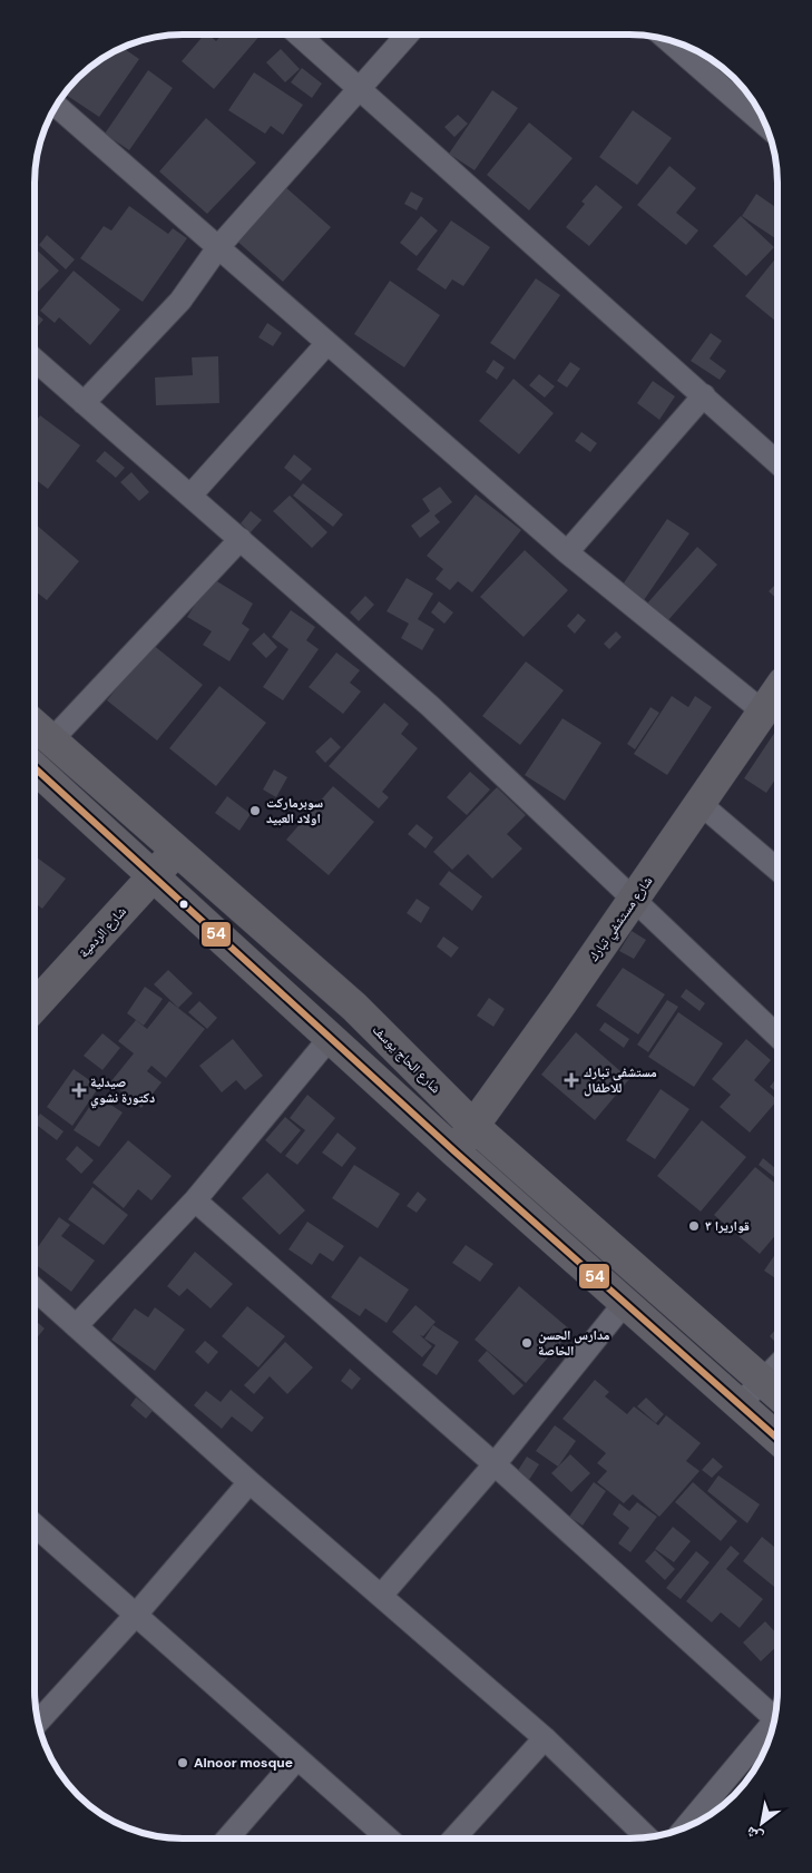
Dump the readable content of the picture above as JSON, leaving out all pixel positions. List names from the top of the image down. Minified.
{"streets":{"main road":["شارع مستشفي تبارك","شارع الردمية","شارع الحاج يوسف"]},"crossings":[["شارع مستشفي تبارك","شارع الحاج يوسف"],["شارع الردمية","شارع الحاج يوسف"]],"places":{"other":["سوبرماركت اولاد العبيد","قواريرا ٣","مدارس الحسن الخاصة","Alnoor mosque"],"health":["مستشفى تبارك للاطفال","صيدلية دكتورة نشوي"]},"lines":["transit line 54"],"north":"bottom left"}
